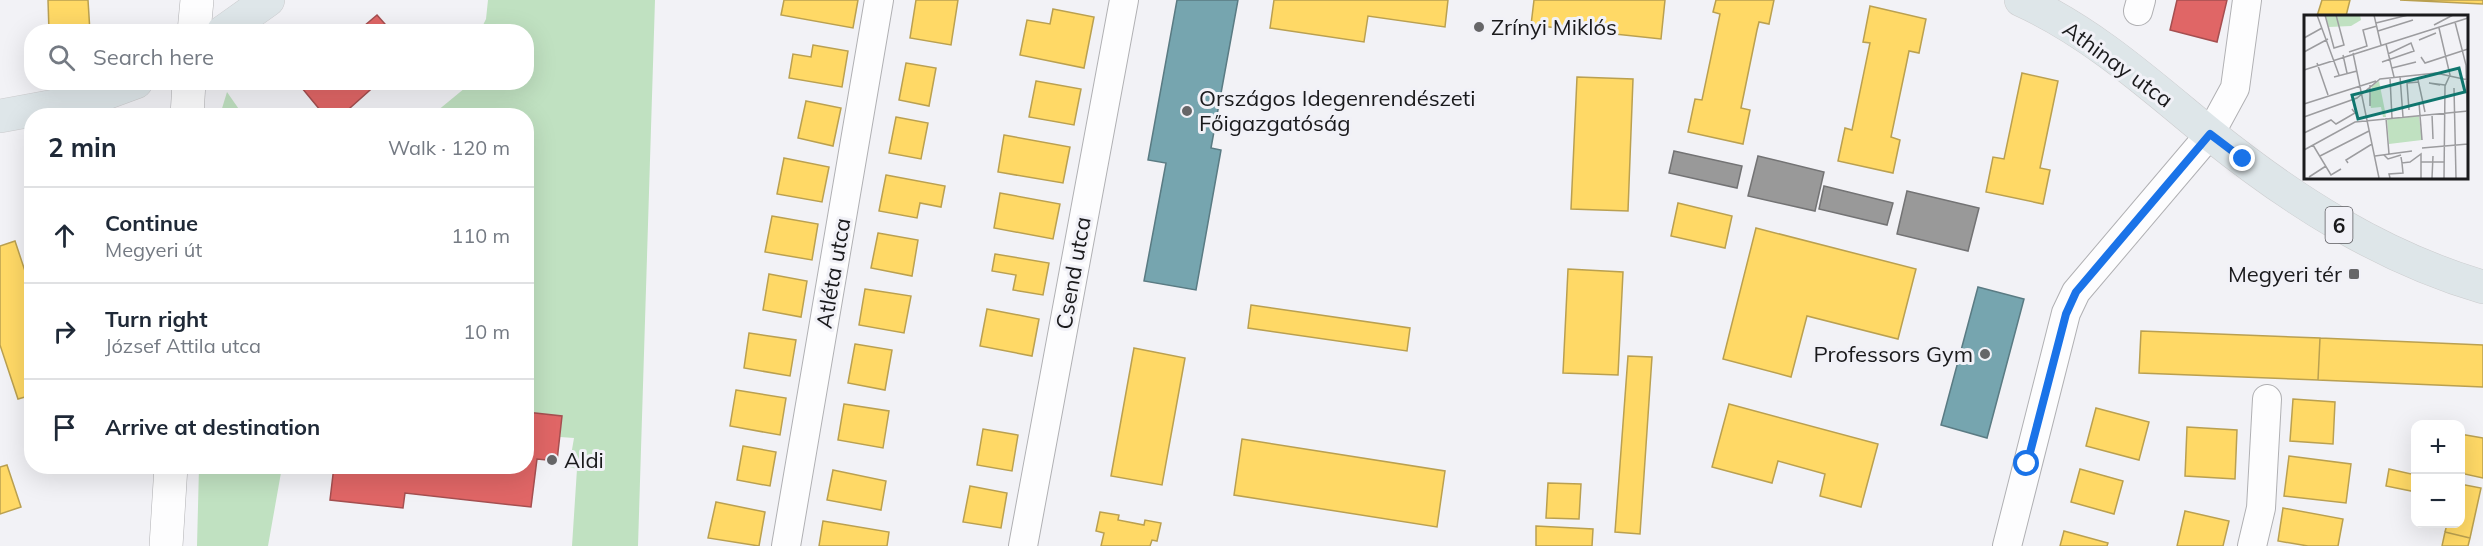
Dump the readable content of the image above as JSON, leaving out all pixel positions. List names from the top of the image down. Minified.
{"streets":{"main road":["Athinay utca","6"],"street":["Atléta utca","Csend utca"]},"crossings":[["Athinay utca","6"]],"places":{"other":["Zrínyi Miklós","Országos Idegenrendészeti Főigazgatóság","Professors Gym","Aldi"],"transit":["Megyeri tér"]},"page":{"search":"Search here","heading":["2 min","Walk · 120 m"],"list":[["Continue","Megyeri út","110 m"],["Turn right","József Attila utca","10 m"],"Arrive at destination"],"map_buttons":["+","−"]}}
